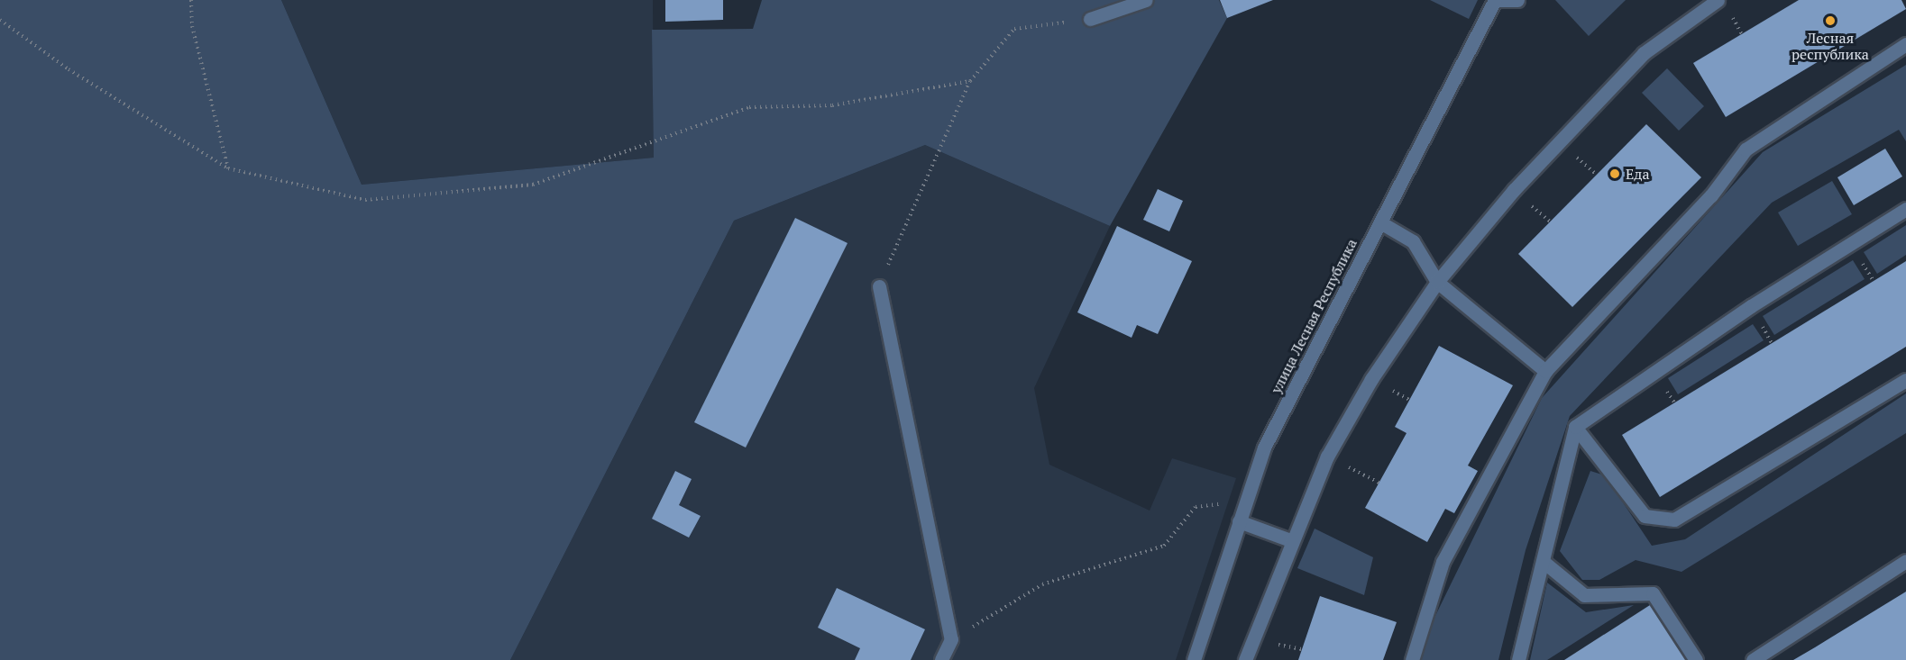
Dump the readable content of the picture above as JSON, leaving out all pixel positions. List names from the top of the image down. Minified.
{"streets":{"street":["улица Лесная Республика"]},"places":["Лесная республика","Еда"]}
